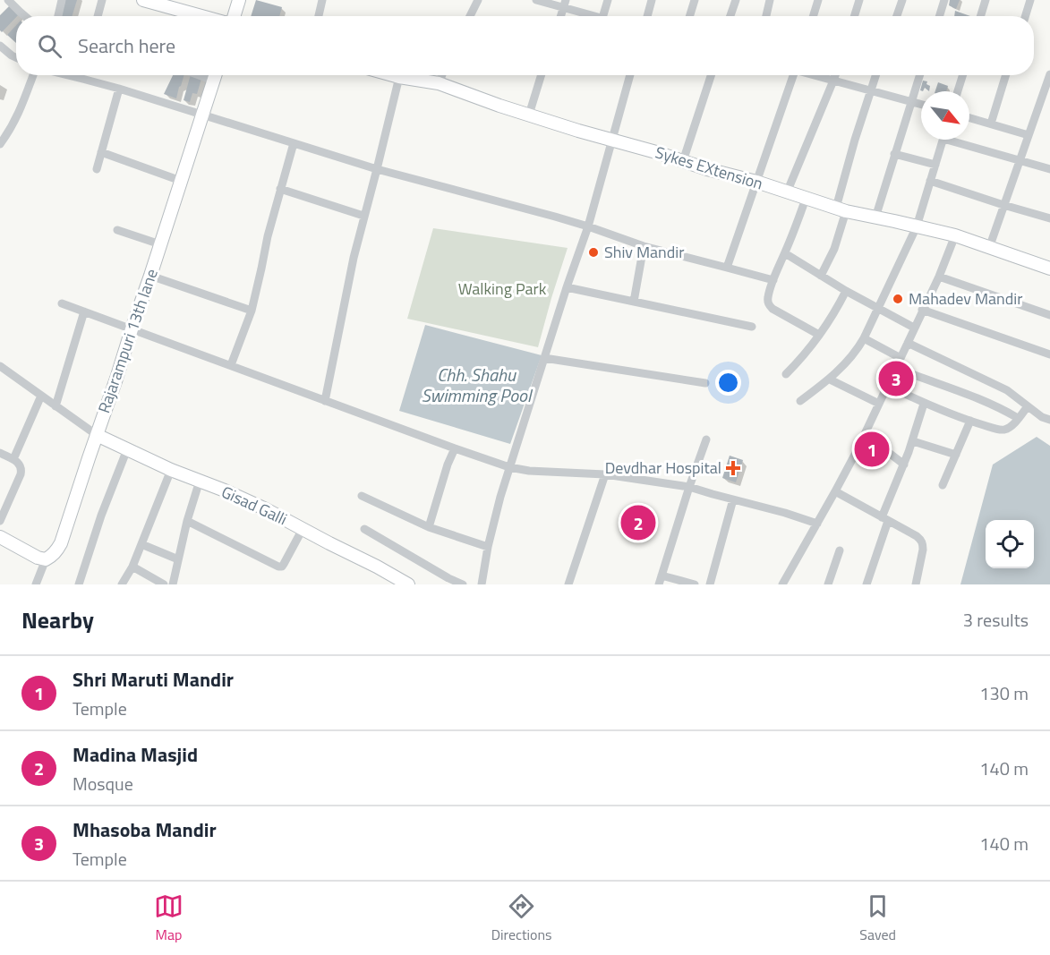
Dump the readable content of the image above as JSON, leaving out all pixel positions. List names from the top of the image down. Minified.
{"streets":{"street":["Sykes EXtension","Rajarampuri 13th lane","Gisad Galli"]},"crossings":[["Rajarampuri 13th lane","Gisad Galli"]],"water":["Chh. Shahu Swimming Pool"],"parks":["Walking Park"],"places":{"other":["Shiv Mandir","Mahadev Mandir"],"health":["Devdhar Hospital"]},"north":"bottom right","page":{"search":"Search here","pins":["3","1","2"],"heading":["Nearby","3 results"],"list":[{"mark":"1","name":"Shri Maruti Mandir","note":"Temple","value":"130 m"},{"mark":"2","name":"Madina Masjid","note":"Mosque","value":"140 m"},{"mark":"3","name":"Mhasoba Mandir","note":"Temple","value":"140 m"}],"nav":["Map","Directions","Saved"]}}
